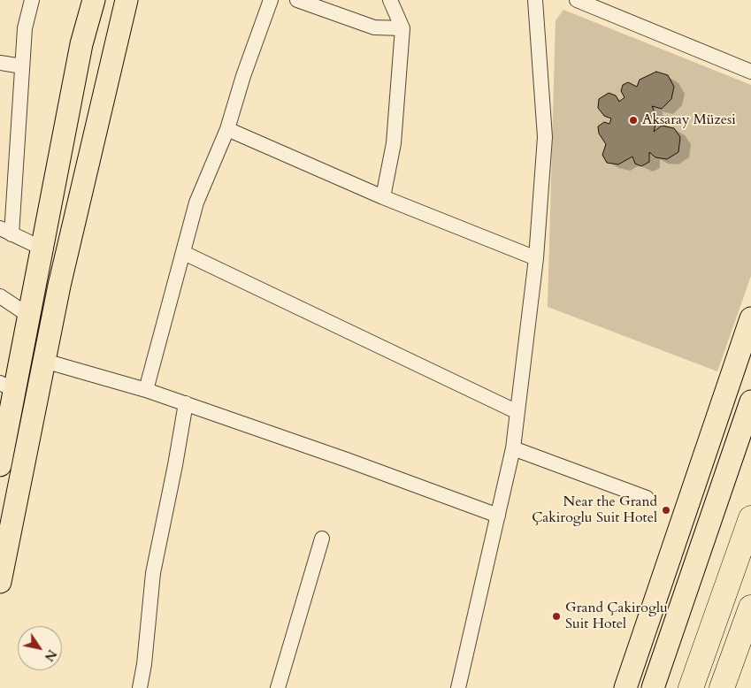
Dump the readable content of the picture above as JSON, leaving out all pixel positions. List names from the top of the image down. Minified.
{"places":["Aksaray Müzesi","Near the Grand Çakiroglu Suit Hotel","Grand Çakiroglu Suit Hotel"],"north":"bottom right"}
